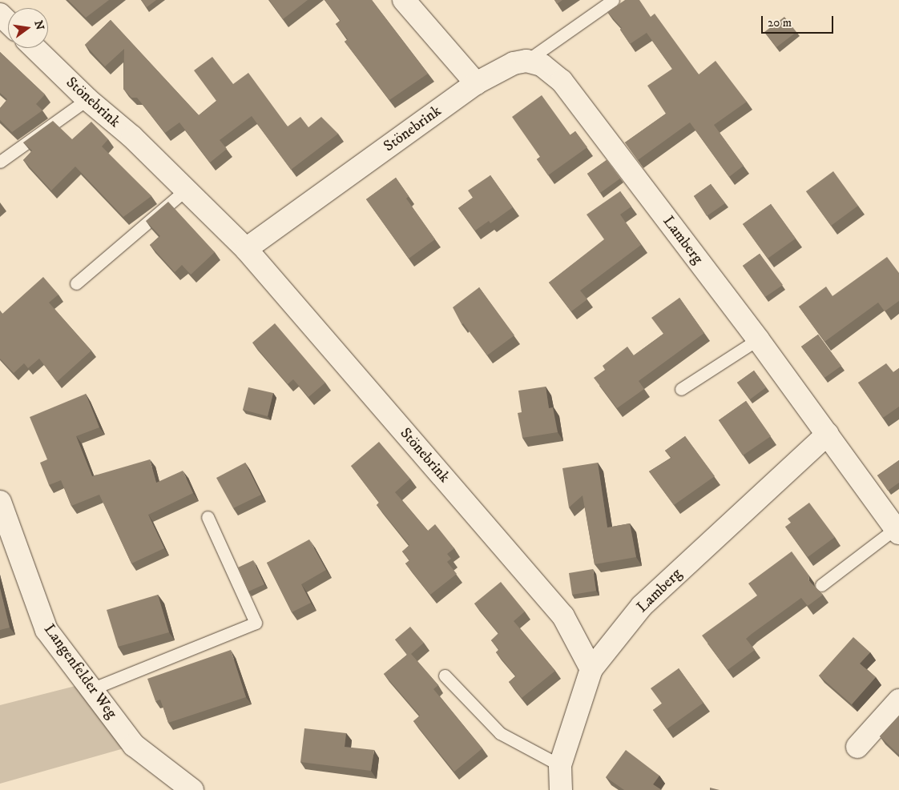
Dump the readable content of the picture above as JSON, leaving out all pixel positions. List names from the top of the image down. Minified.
{"streets":{"street":["Stönebrink","Lamberg","Langenfelder Weg"]},"crossings":[["Stönebrink","Lamberg"]],"scale_bar":"20 m","north":"right"}
